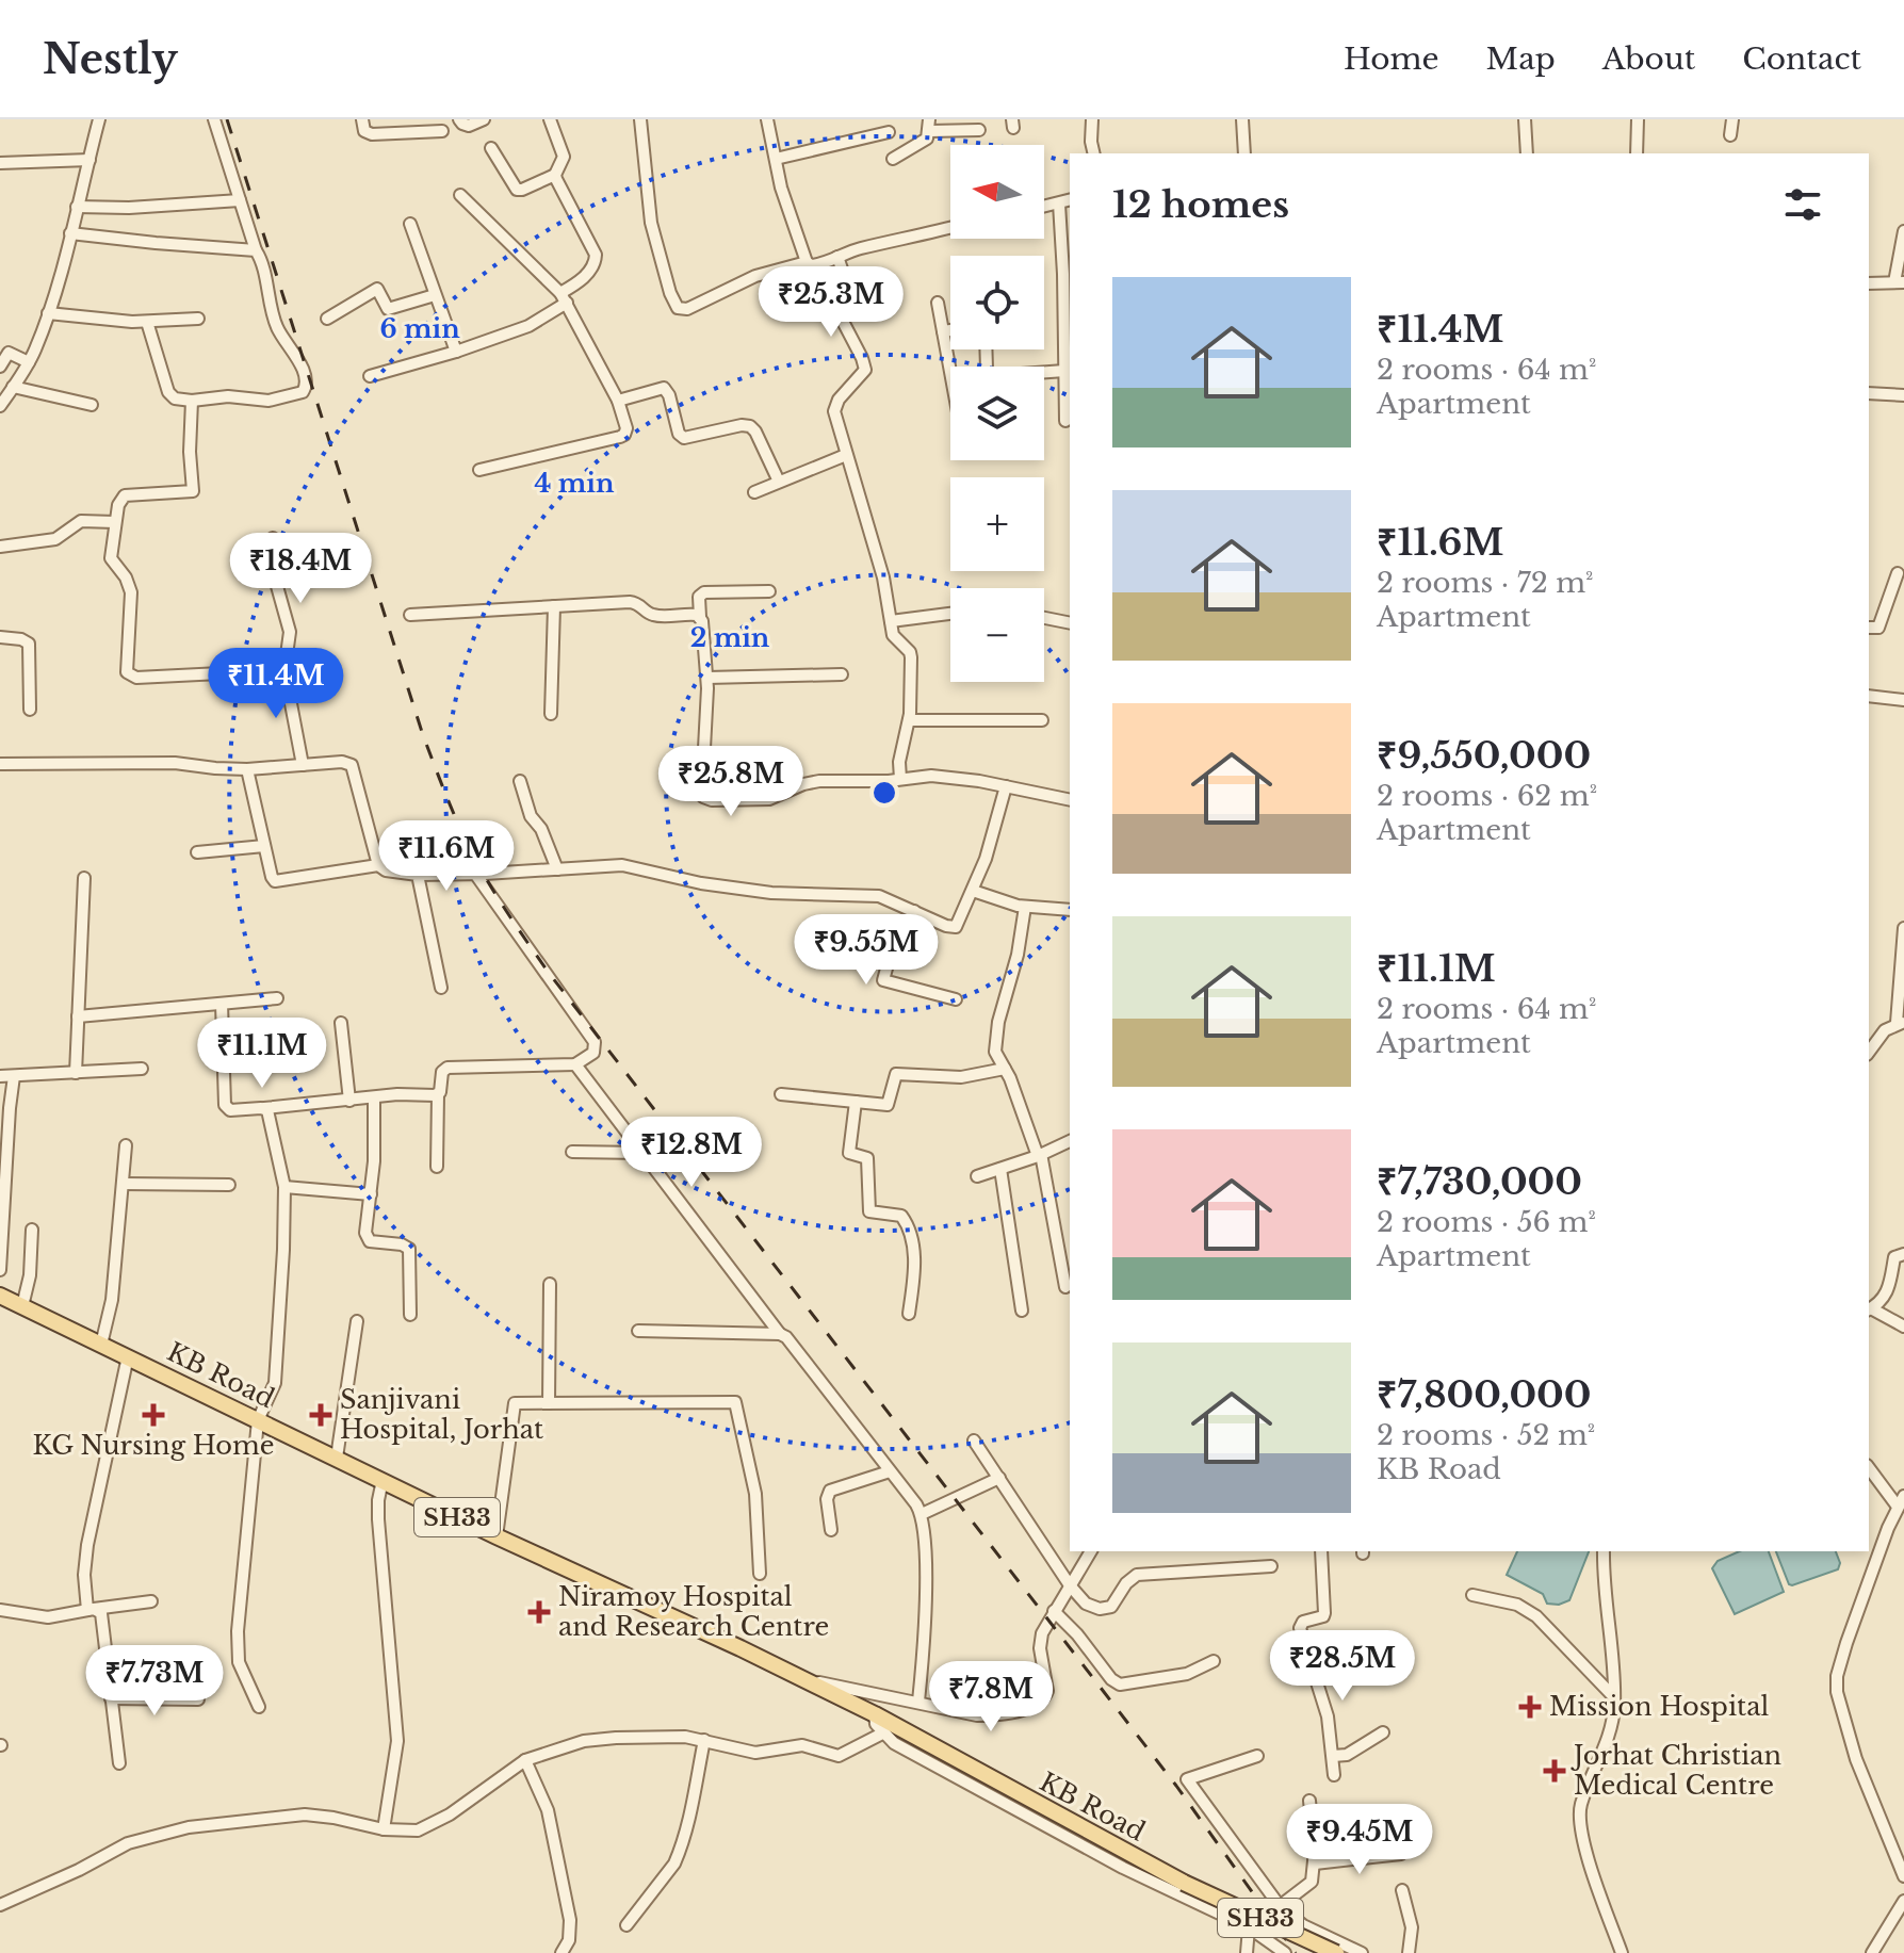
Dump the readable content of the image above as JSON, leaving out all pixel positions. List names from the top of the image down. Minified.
{"streets":{"main road":["KB Road","SH33"]},"places":{"health":["KG Nursing Home","Sanjivani Hospital, Jorhat","Niramoy Hospital and Research Centre","Mission Hospital","Jorhat Christian Medical Centre"]},"north":"left","page":{"header":"Nestly","nav":["Home","Map","About","Contact"],"map_buttons":["+","−"],"heading":"12 homes","list":[{"name":"₹11.4M","note":"2 rooms · 64 m² · Apartment"},{"name":"₹11.6M","note":"2 rooms · 72 m² · Apartment"},{"name":"₹9,550,000","note":"2 rooms · 62 m² · Apartment"},{"name":"₹11.1M","note":"2 rooms · 64 m² · Apartment"},{"name":"₹7,730,000","note":"2 rooms · 56 m² · Apartment"},{"name":"₹7,800,000","note":"2 rooms · 52 m² · KB Road"}],"price":["₹25.3M","₹18.4M","₹11.4M","₹25.8M","₹11.6M","₹9.55M","₹11.1M","₹12.8M","₹28.5M","₹7.73M","₹7.8M","₹9.45M"]},"rings":["6 min","4 min","2 min"]}
